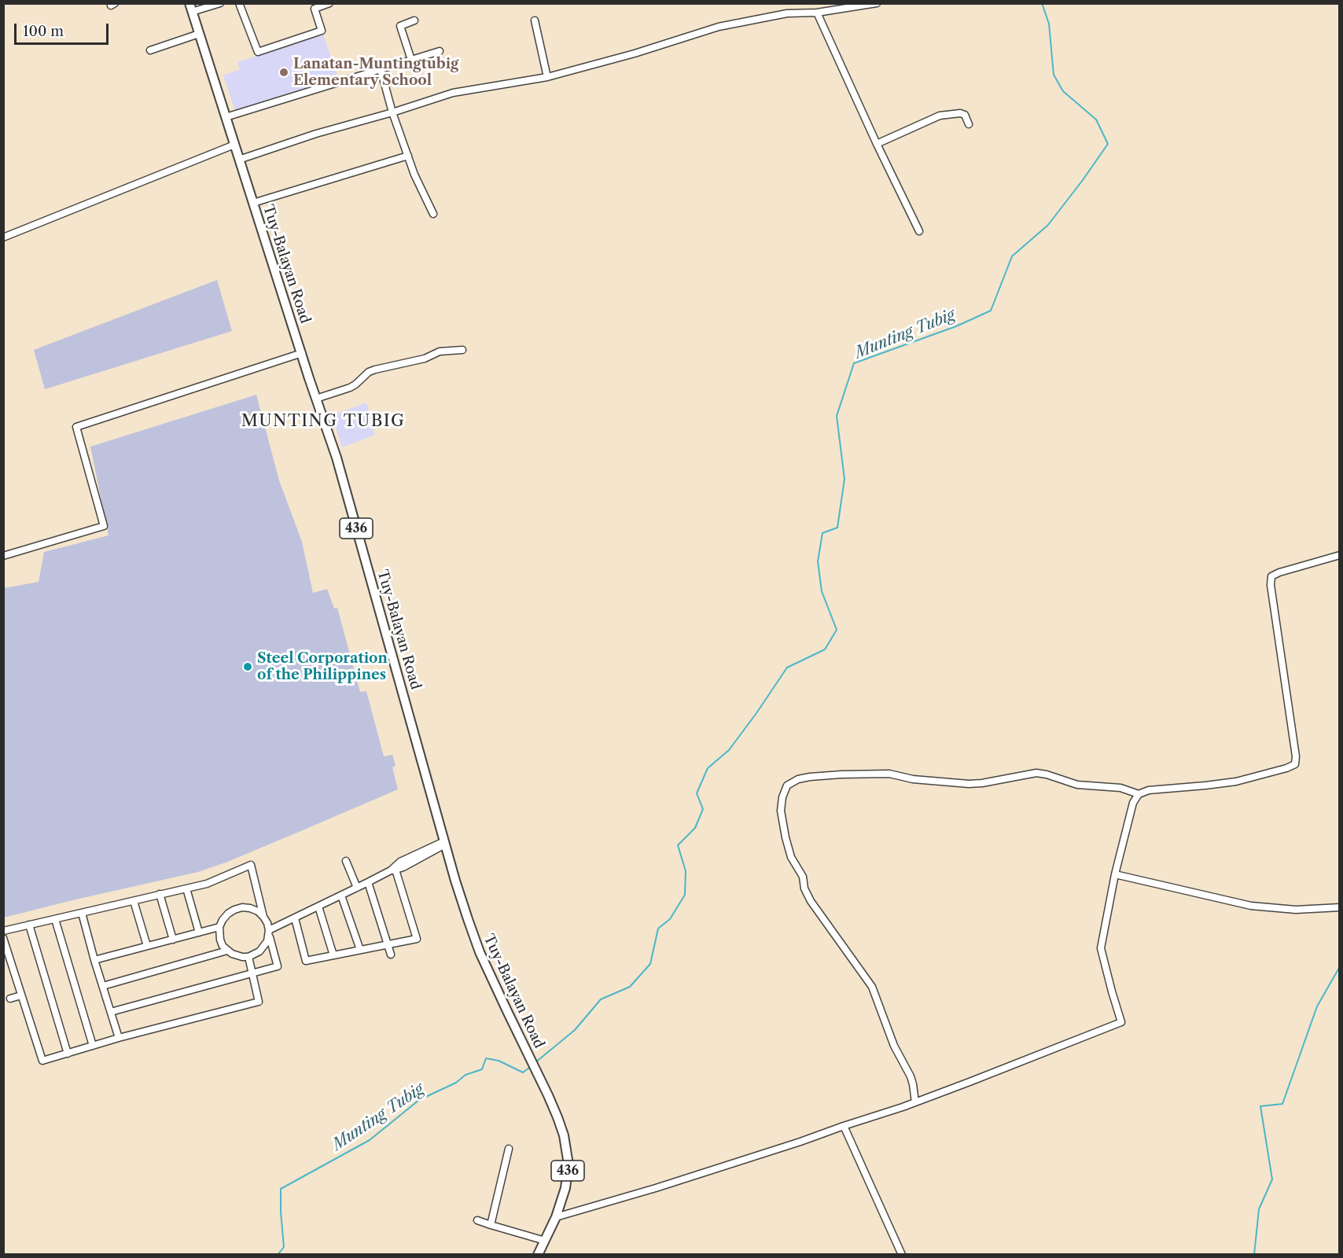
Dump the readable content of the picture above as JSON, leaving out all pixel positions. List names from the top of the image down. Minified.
{"streets":{"main road":["Tuy-Balayan Road","436"]},"districts":["MUNTING TUBIG"],"water":["Munting Tubig"],"places":["Lanatan-Muntingtubig Elementary School","Steel Corporation of the Philippines"],"scale_bar":"100 m"}
